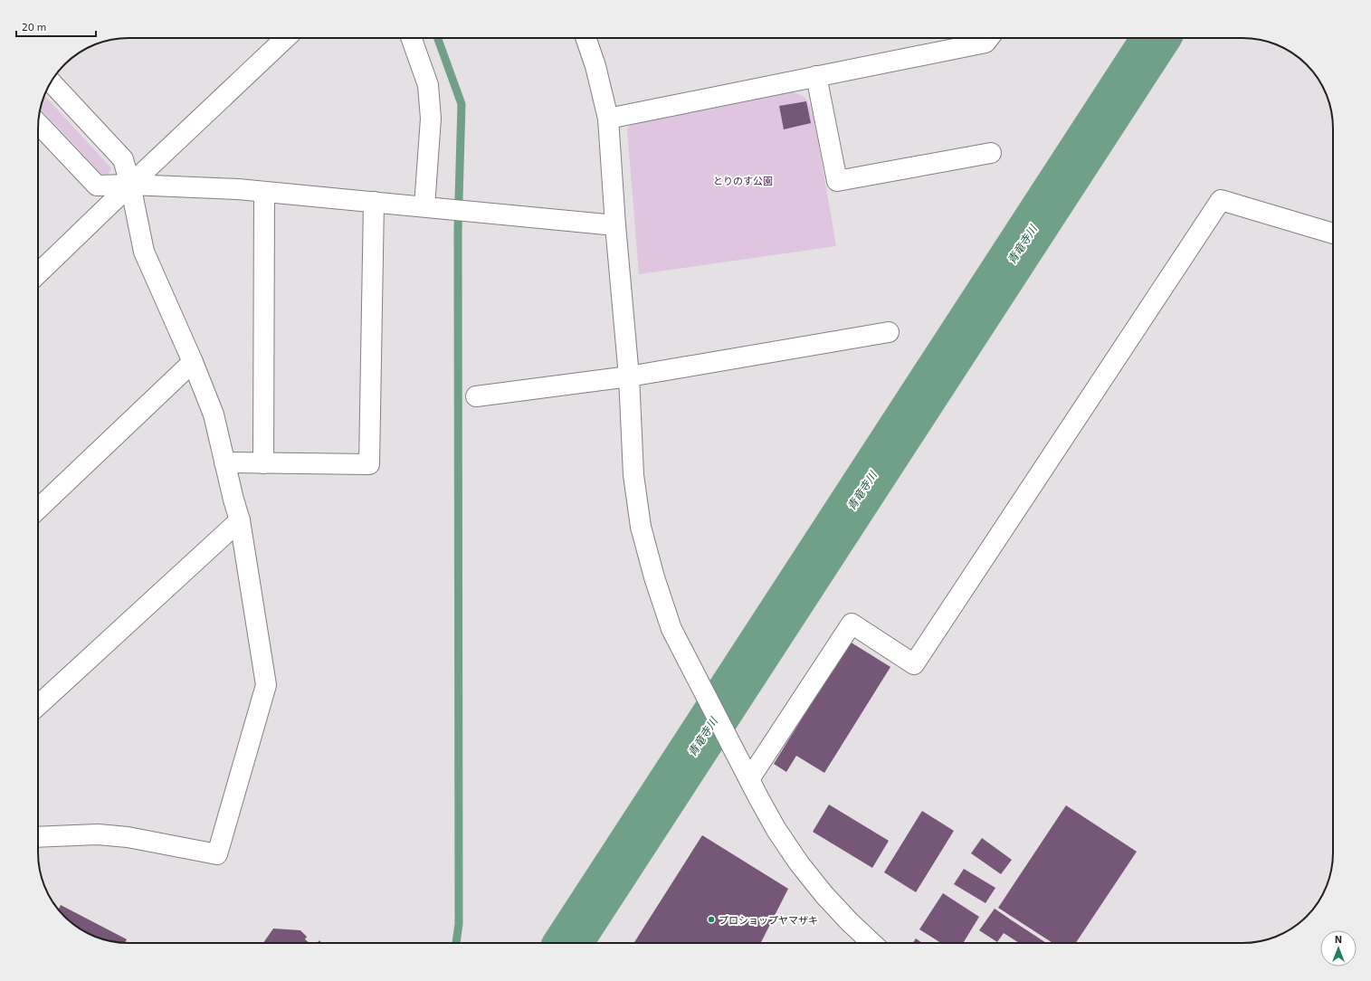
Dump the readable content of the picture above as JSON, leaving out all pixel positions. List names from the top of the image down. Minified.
{"water":["青竜寺川"],"parks":["とりのす公園"],"places":["プロショップヤマザキ"],"scale_bar":"20 m","north":"top"}
